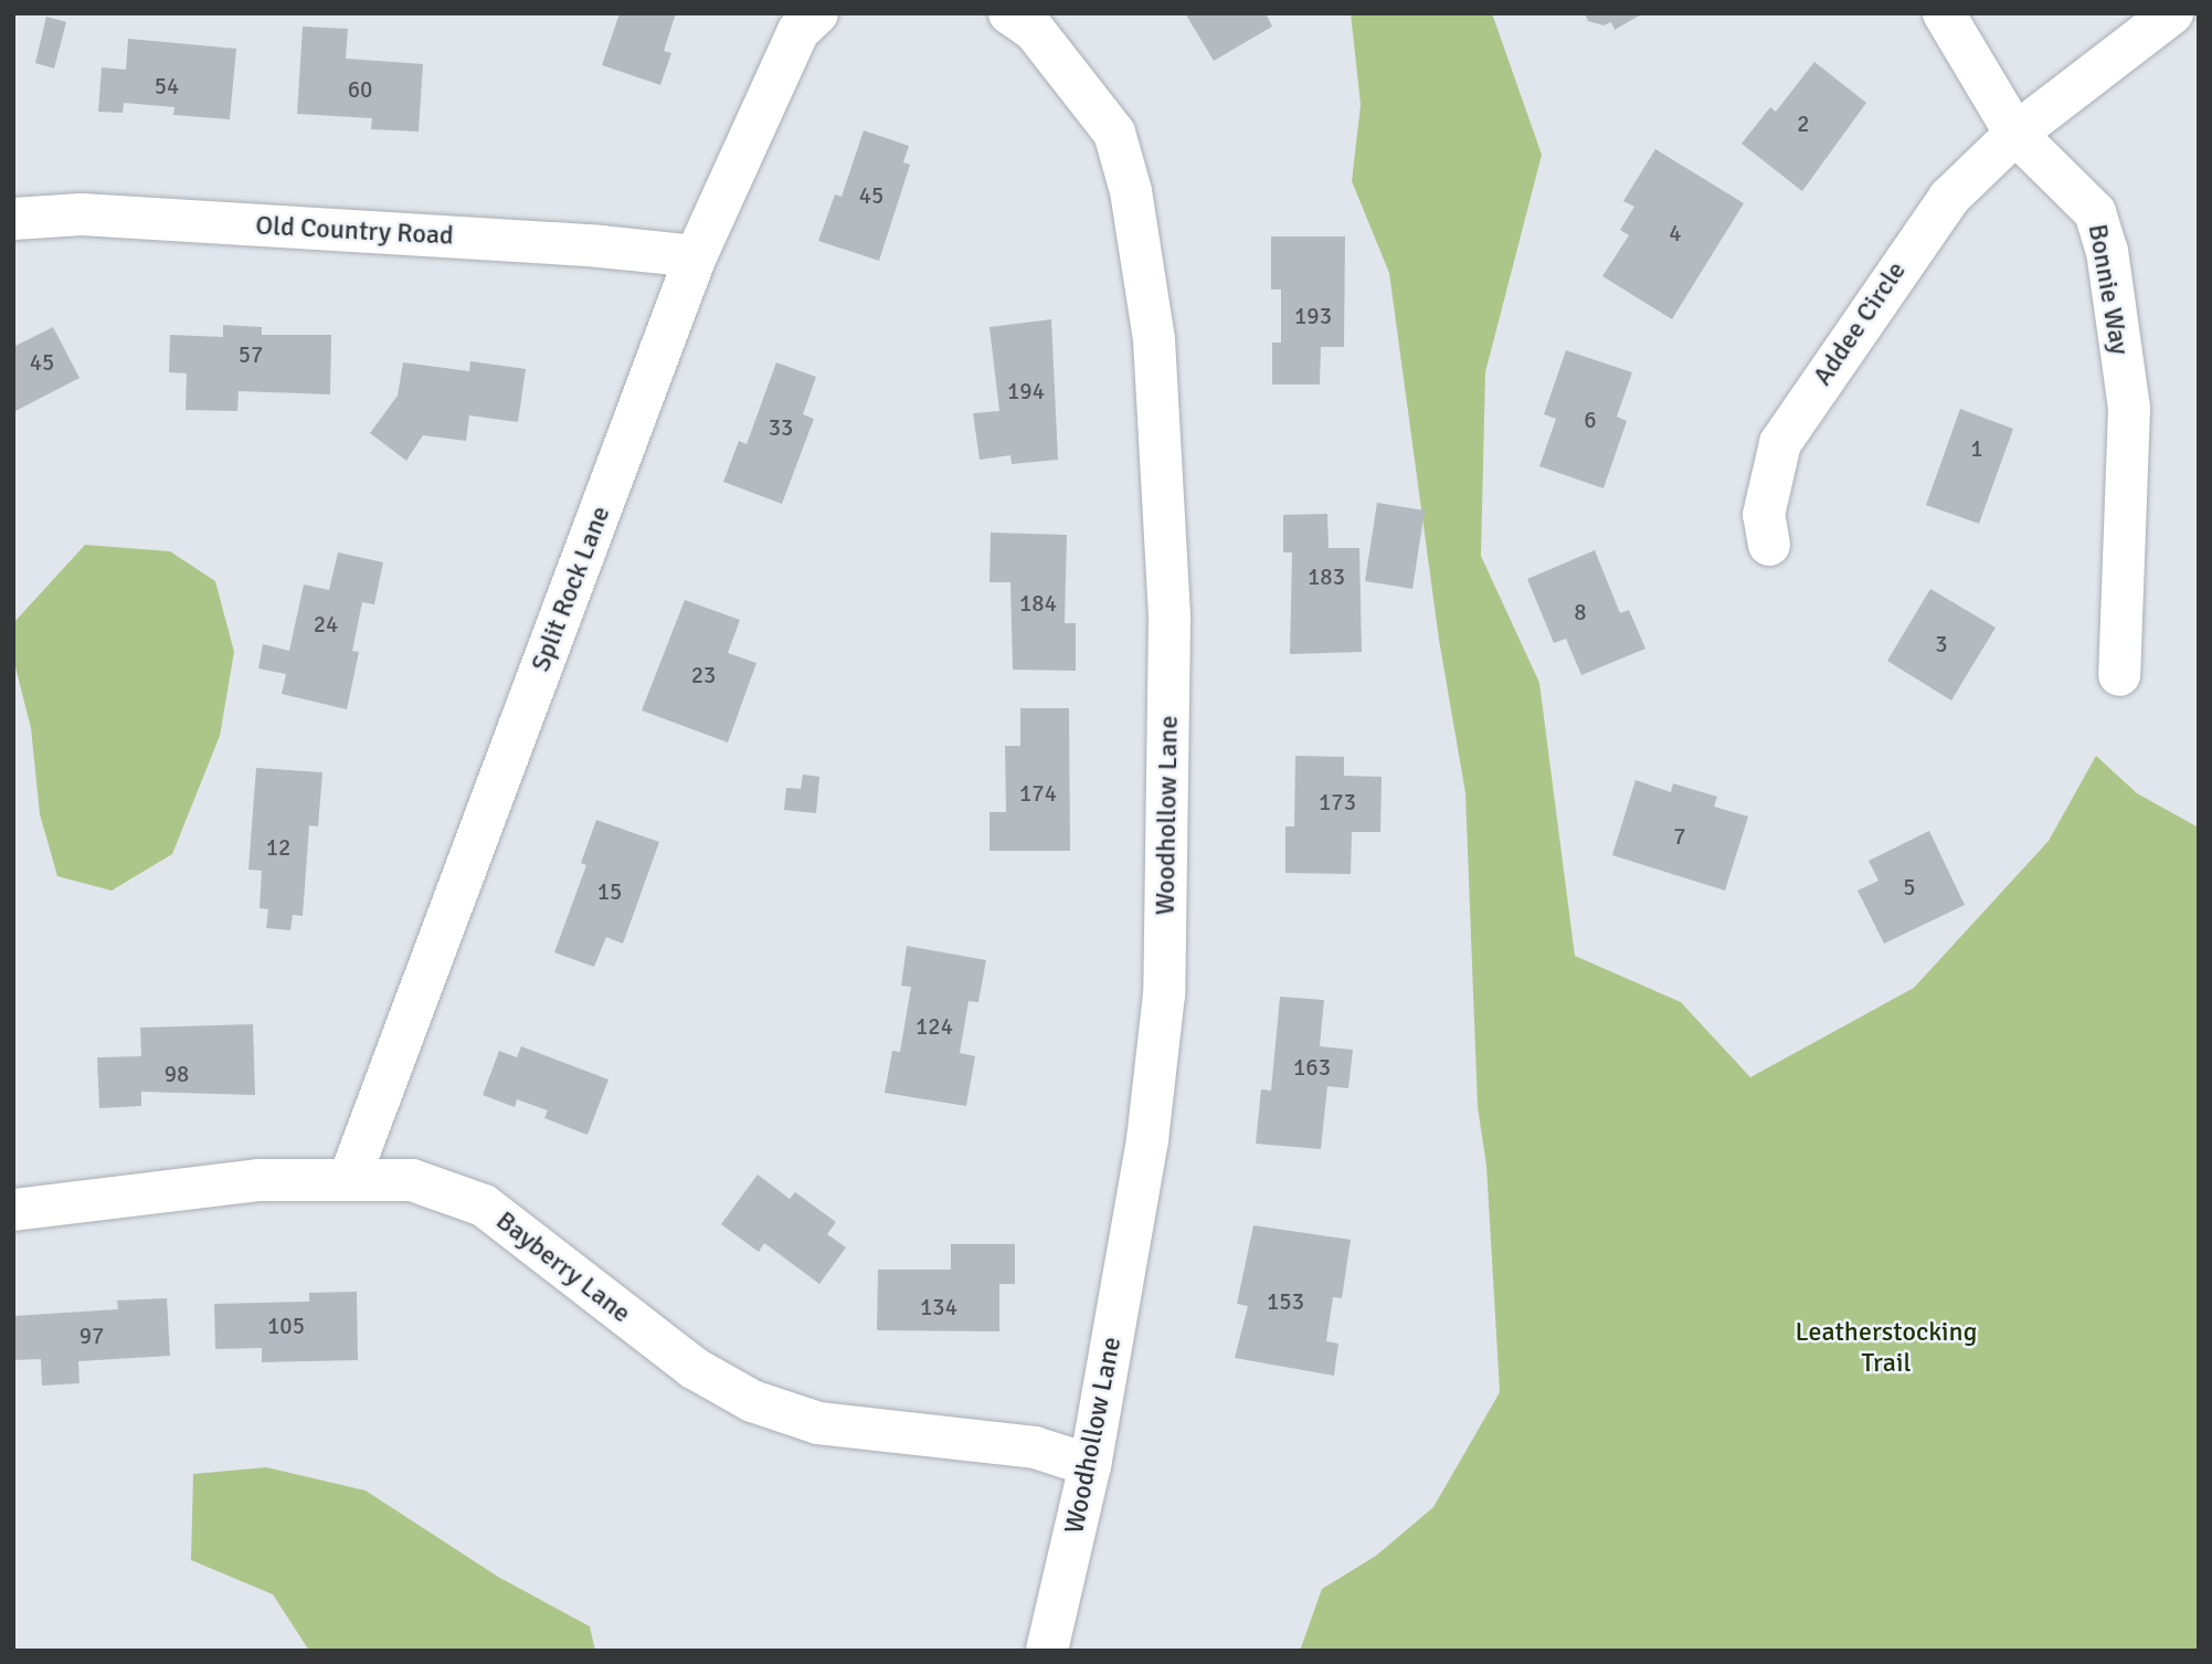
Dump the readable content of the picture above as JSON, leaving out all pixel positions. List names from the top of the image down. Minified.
{"streets":{"street":["Old Country Road","Bonnie Way","Addee Circle","Split Rock Lane","Woodhollow Lane","Bayberry Lane"]},"crossings":[["Old Country Road","Split Rock Lane"],["Bonnie Way","Addee Circle"],["Split Rock Lane","Bayberry Lane"],["Woodhollow Lane","Bayberry Lane"]],"parks":["Leatherstocking Trail"],"house_numbers":["54","60","2","45","4","193","57","45","194","6","33","1","183","184","8","24","3","23","174","173","7","12","5","15","124","163","98","153","134","105","97"]}
